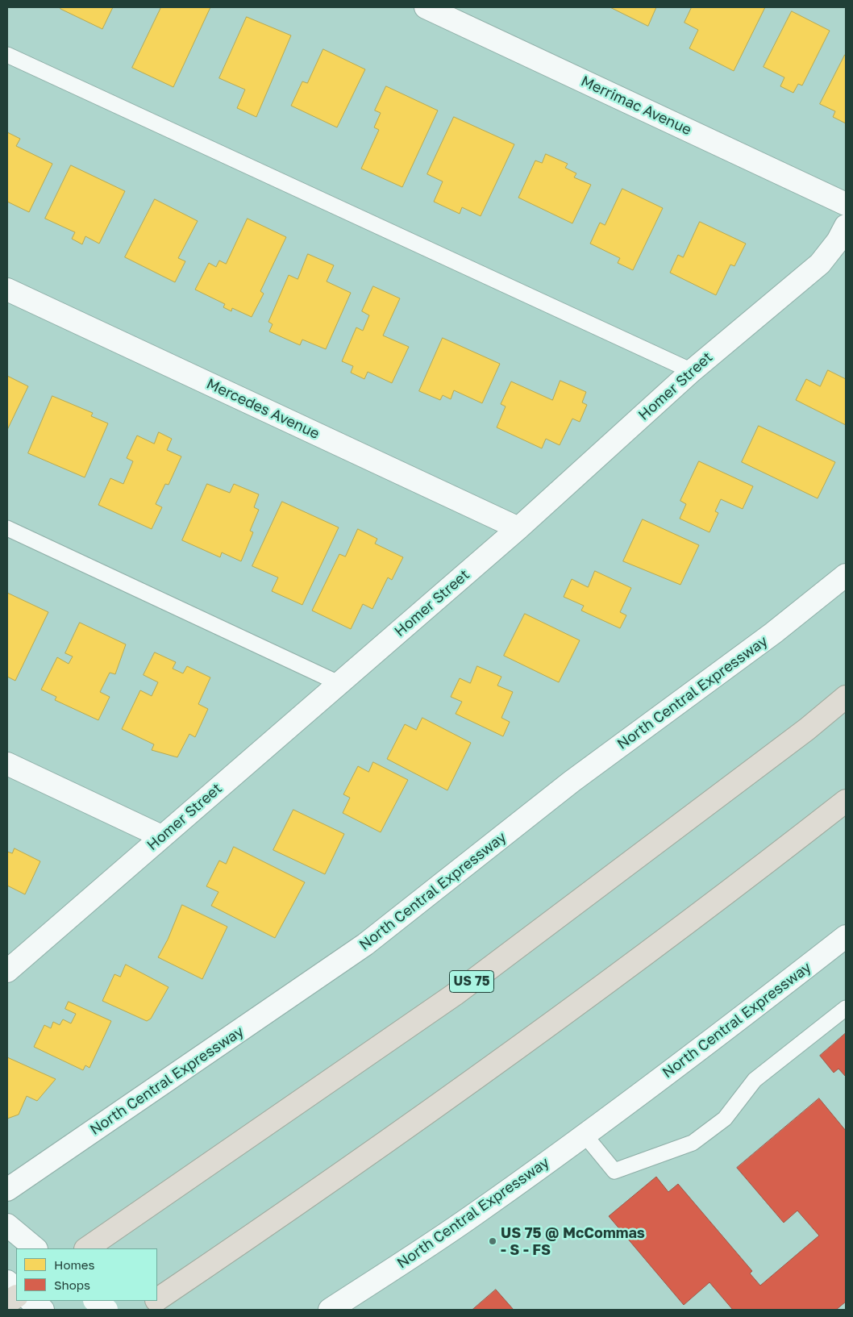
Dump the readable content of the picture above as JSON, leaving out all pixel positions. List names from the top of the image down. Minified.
{"streets":{"highway":["US 75"],"street":["Merrimac Avenue","Homer Street","Mercedes Avenue","North Central Expressway"]},"crossings":[["Homer Street","Mercedes Avenue"]],"places":["US 75 @ McCommas - S - FS"],"legend":["Homes","Shops"]}
